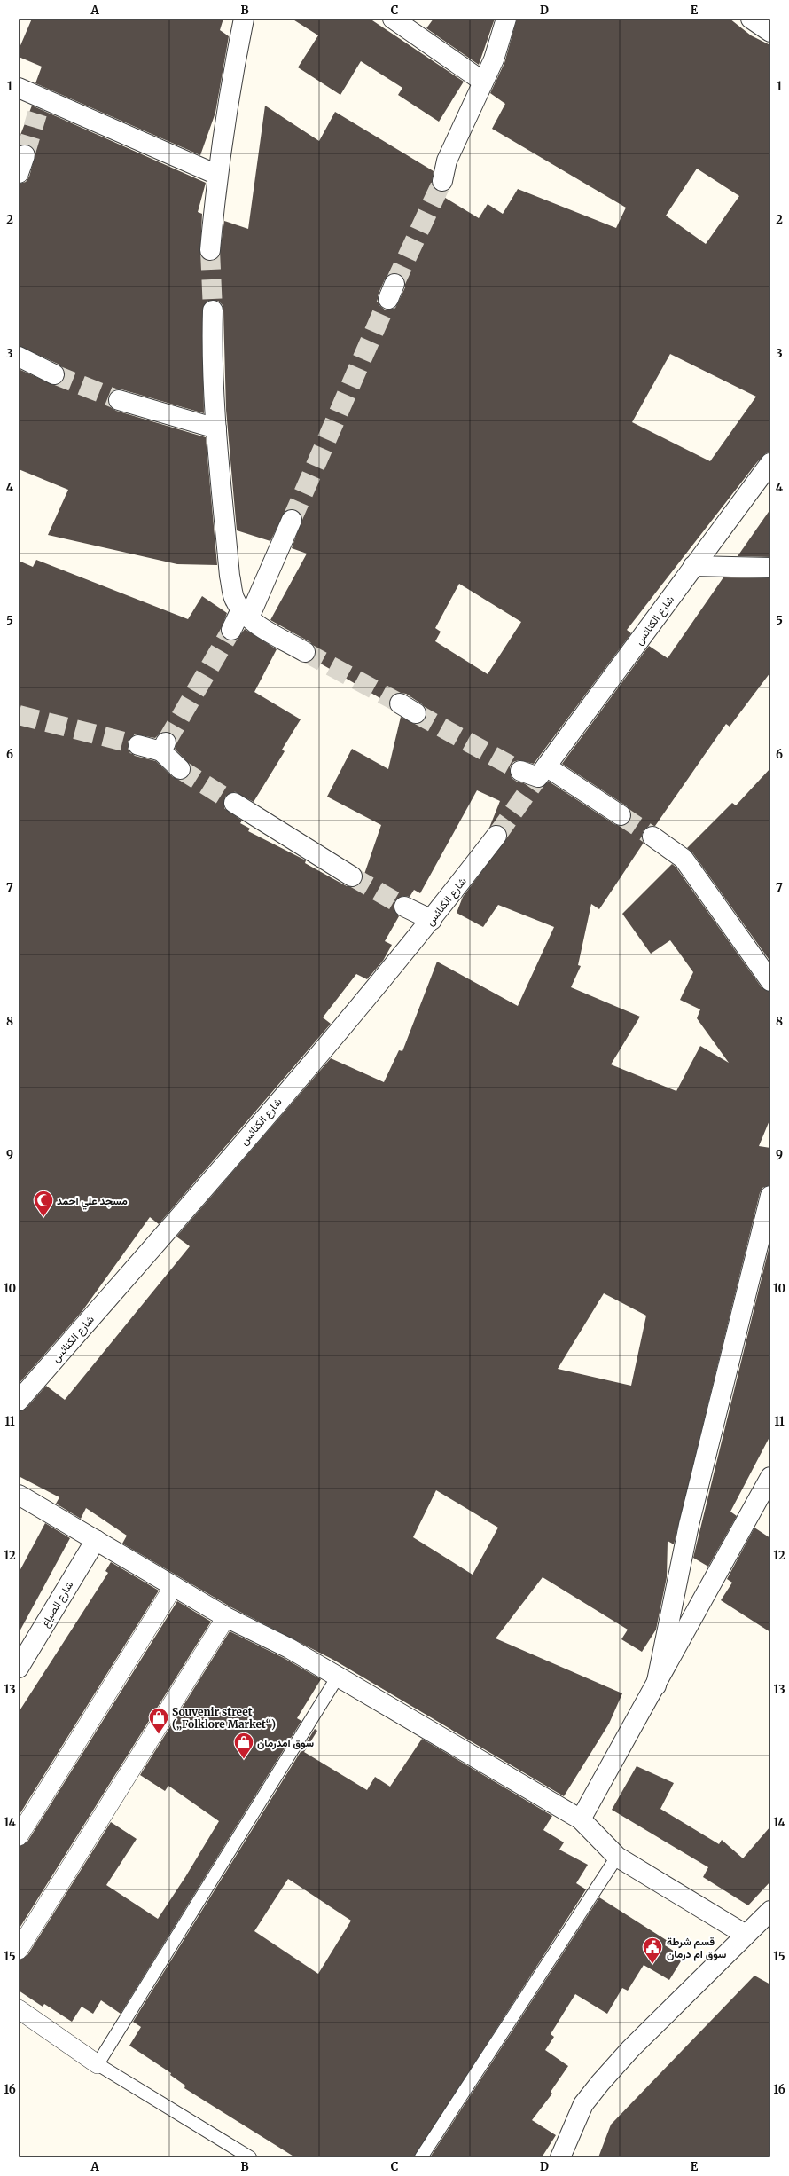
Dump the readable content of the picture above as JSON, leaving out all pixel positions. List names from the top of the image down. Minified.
{"streets":{"street":["شارع الكنائس","شارع الصياغ"]},"places":{"mosque":["مسجد علي احمد"],"shop":["Souvenir street („Folklore Market“)","سوق امدرمان"],"public building":["قسم شرطة سوق ام درمان"]},"grid":{"columns":["A","B","C","D","E"],"rows":["1","2","3","4","5","6","7","8","9","10","11","12","13","14","15","16"]}}
